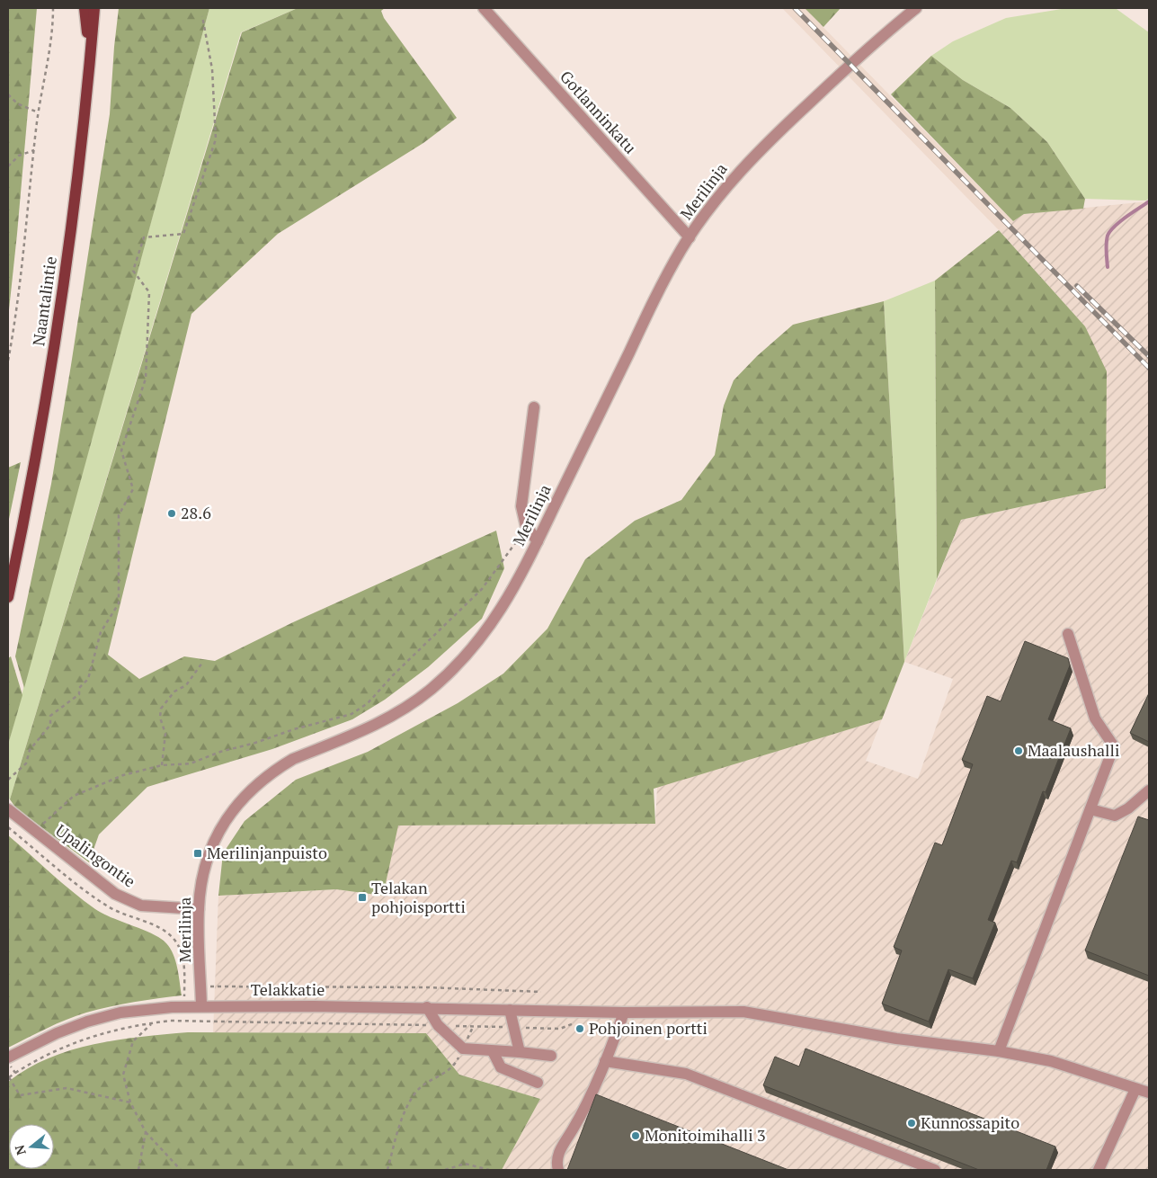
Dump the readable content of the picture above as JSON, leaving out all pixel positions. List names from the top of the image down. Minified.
{"streets":{"main road":["Naantalintie"],"street":["Gotlanninkatu","Merilinja","Upalingontie","Telakkatie"]},"crossings":[["Gotlanninkatu","Merilinja"],["Merilinja","Upalingontie"],["Merilinja","Telakkatie"]],"places":{"other":["28.6","Maalaushalli","Pohjoinen portti","Kunnossapito","Monitoimihalli 3"],"transit":["Merilinjanpuisto","Telakan pohjoisportti"]},"north":"left"}
